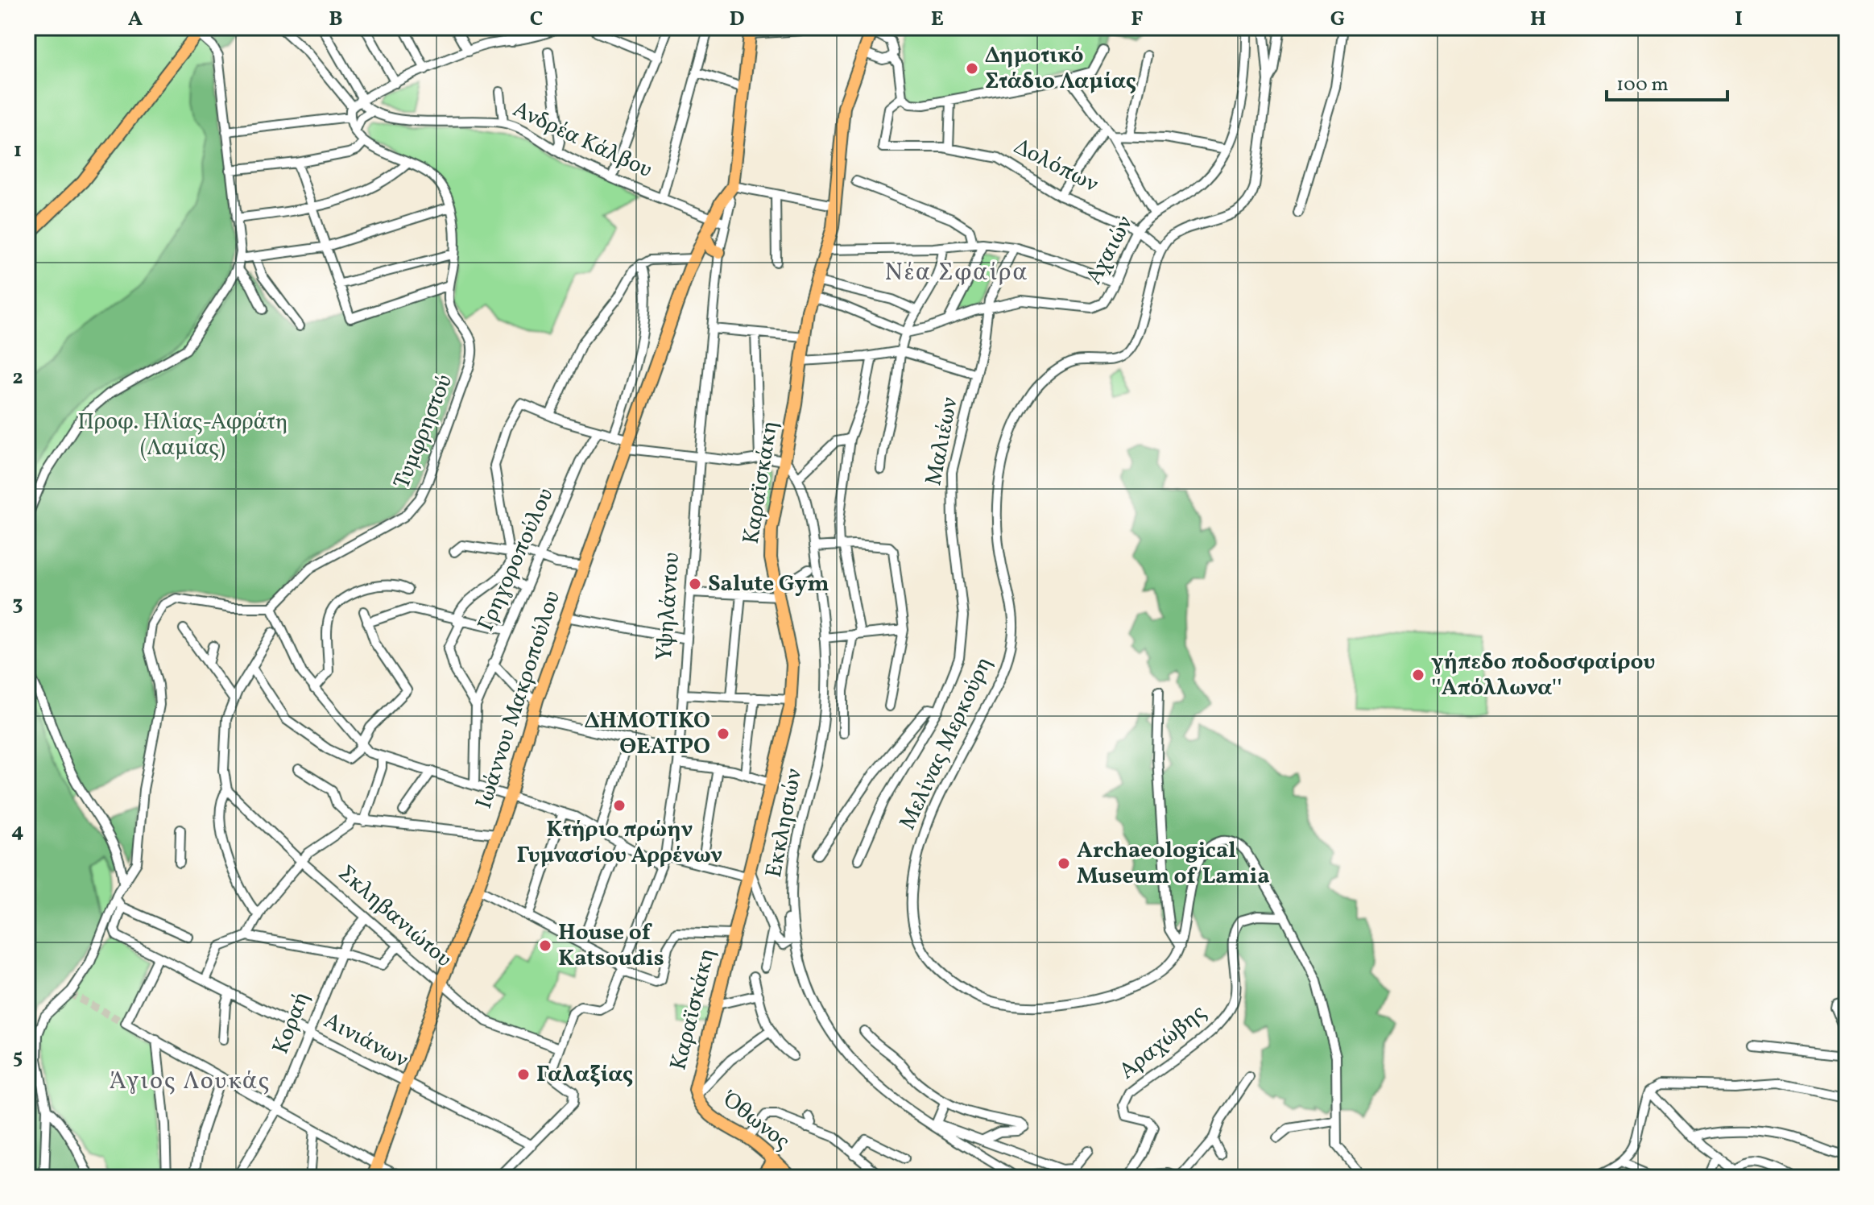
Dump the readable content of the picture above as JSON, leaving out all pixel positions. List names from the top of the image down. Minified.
{"streets":{"main road":["Καραϊσκάκη","Υψηλάντου","Ιωάννου Μακροπούλου","Όθωνος"],"street":["Ανδρέα Κάλβου","Δολόπων","Αχαιών","Τυμφρηστού","Μαλιέων","Γρηγοροπούλου","Μελίνας Μερκούρη","Εκκλησιών","Σκληβανιώτου","Κοραή","Αινιάνων","Αραχώβης"]},"crossings":[["Ανδρέα Κάλβου","Υψηλάντου"],["Δολόπων","Αχαιών"],["Δολόπων","Μελίνας Μερκούρη"],["Αχαιών","Μαλιέων"],["Καραϊσκάκη","Εκκλησιών"],["Καραϊσκάκη","Όθωνος"],["Υψηλάντου","Ιωάννου Μακροπούλου"],["Υψηλάντου","Σκληβανιώτου"],["Ιωάννου Μακροπούλου","Σκληβανιώτου"],["Ιωάννου Μακροπούλου","Αινιάνων"],["Σκληβανιώτου","Κοραή"],["Κοραή","Αινιάνων"]],"districts":["Νέα Σφαίρα","Άγιος Λουκάς"],"parks":["Προφ. Ηλίας-Αφράτη (Λαμίας)"],"places":["Δημοτικό Στάδιο Λαμίας","Salute Gym","γήπεδο ποδοσφαίρου ''Απόλλωνα''","ΔΗΜΟΤΙΚΟ ΘΕΑΤΡΟ","Κτήριο πρώην Γυμνασίου Αρρένων","Archaeological Museum of Lamia","House of Katsoudis","Γαλαξίας"],"scale_bar":"100 m","grid":{"columns":["A","B","C","D","E","F","G","H","I"],"rows":["1","2","3","4","5"]}}
